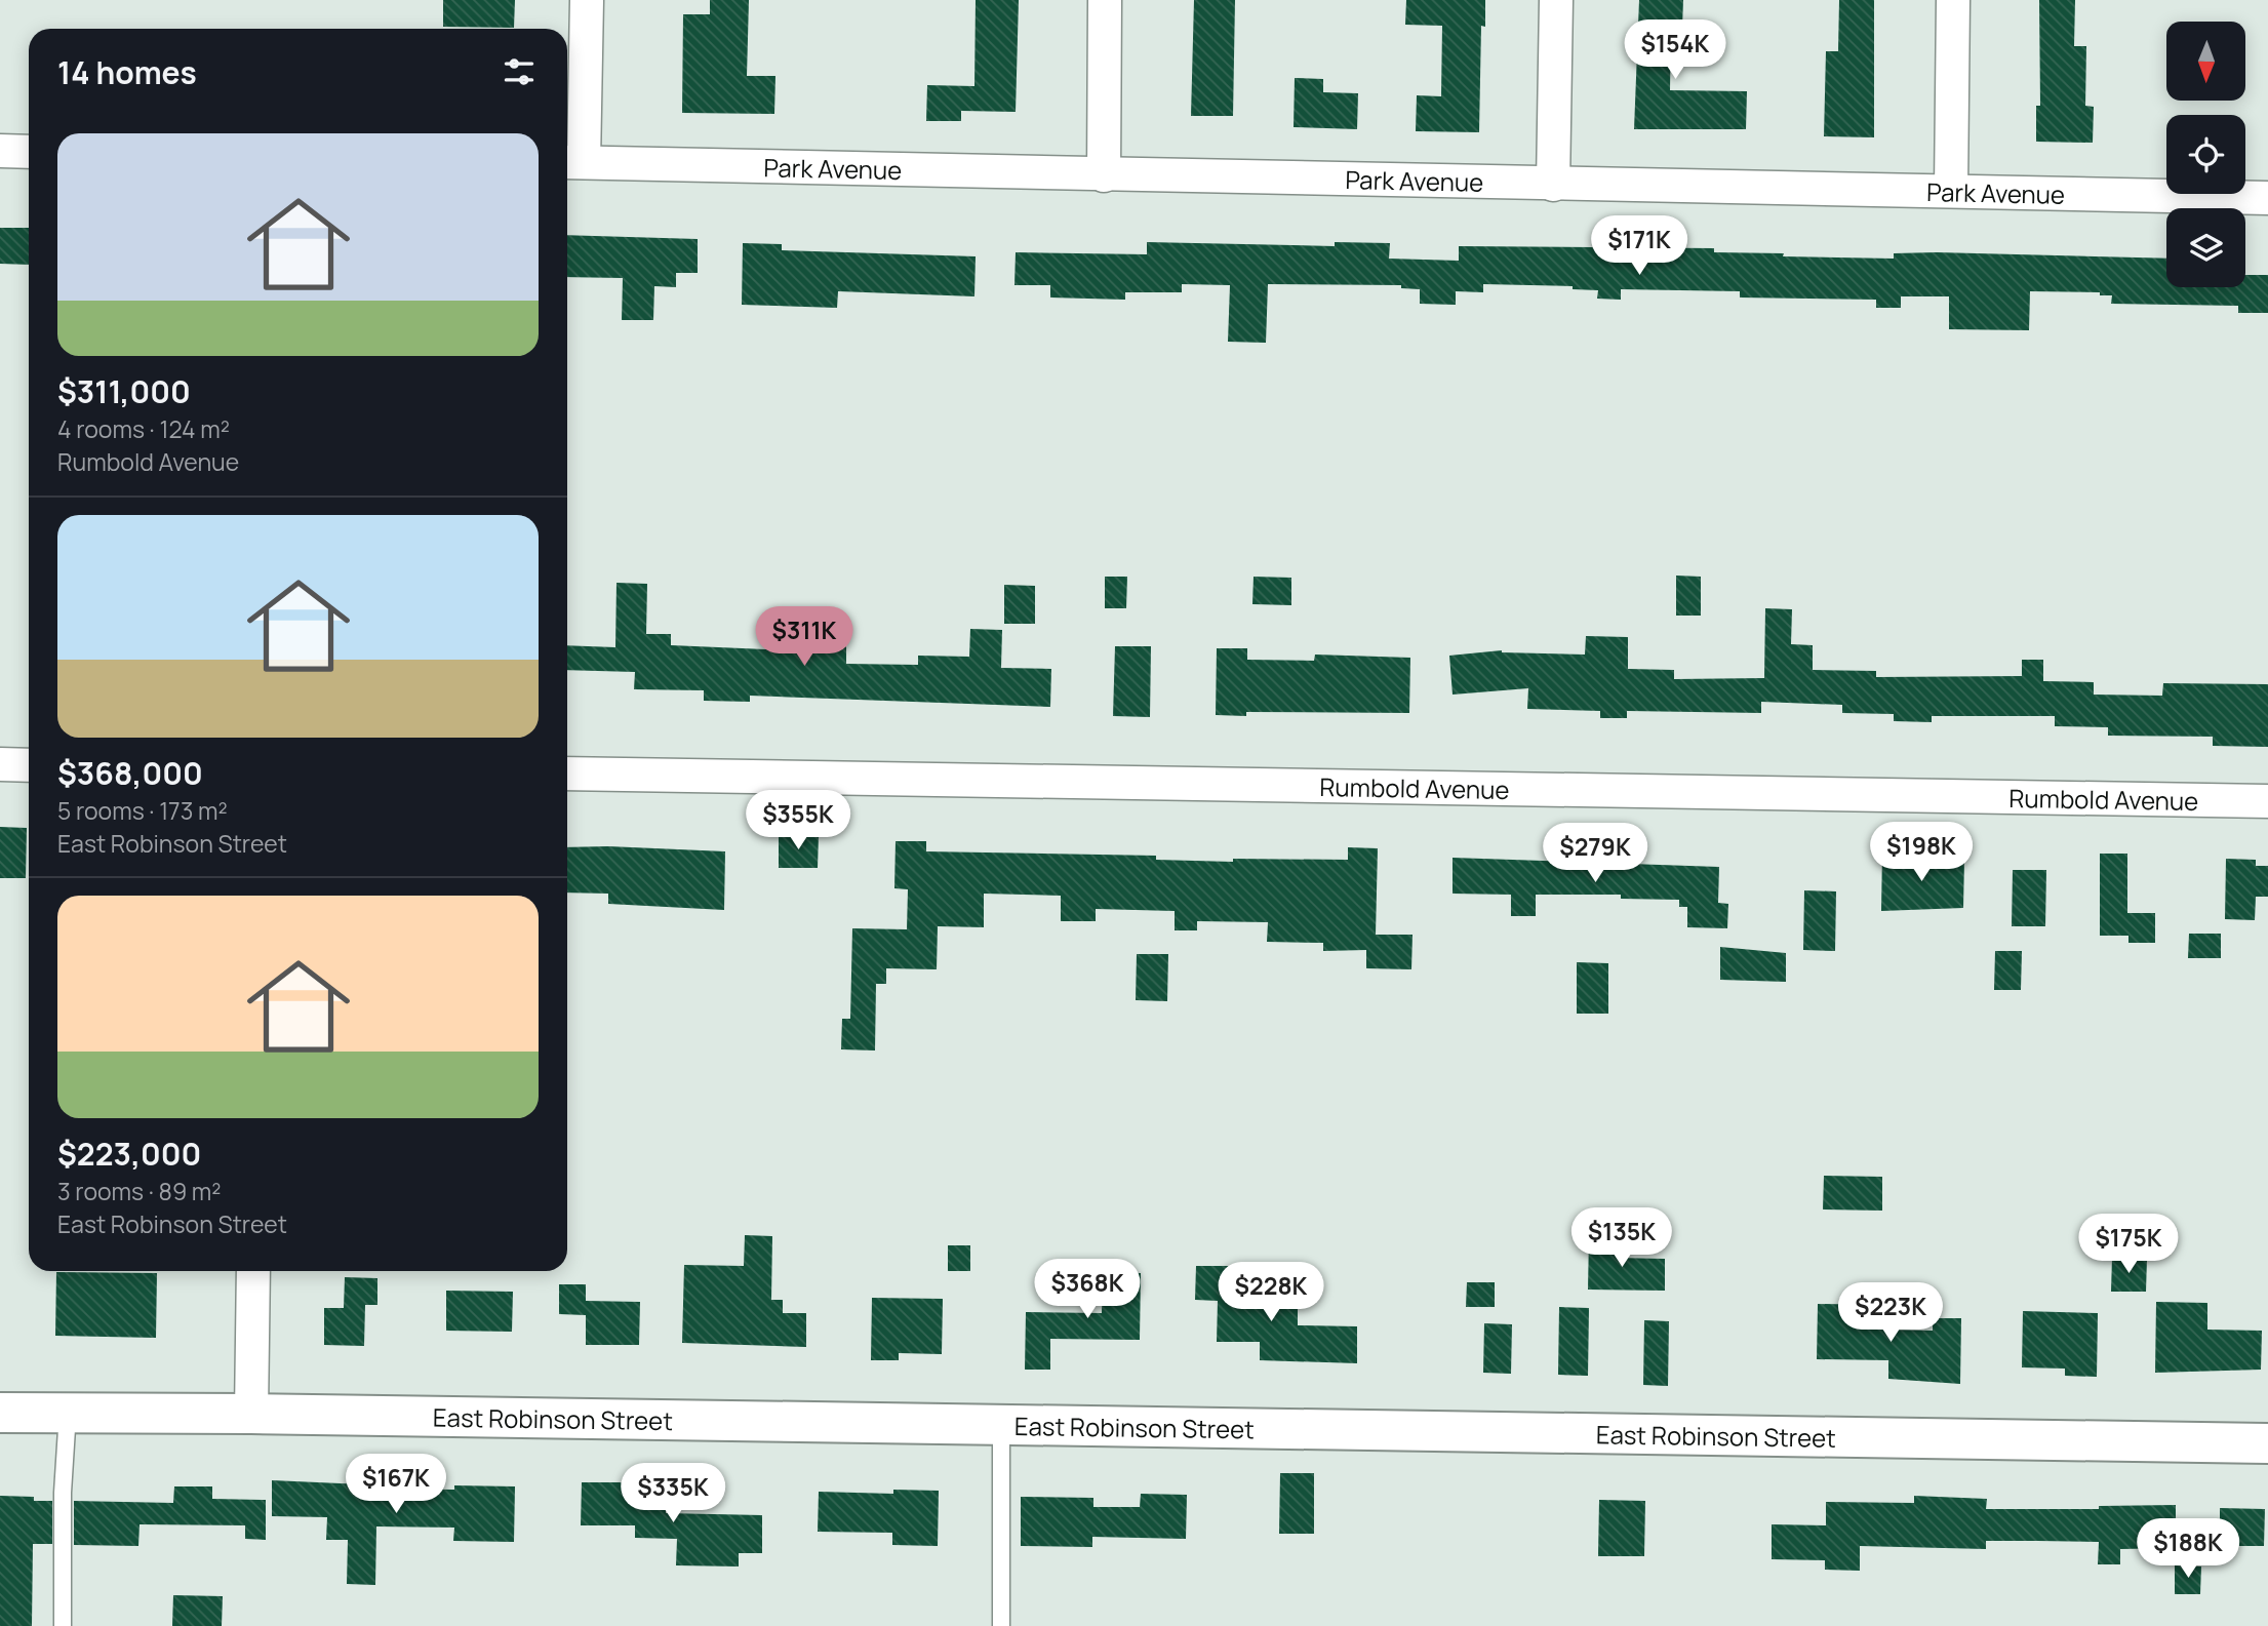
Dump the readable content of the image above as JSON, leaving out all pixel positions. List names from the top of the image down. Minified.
{"streets":{"street":["Park Avenue","Rumbold Avenue","East Robinson Street"]},"north":"bottom","page":{"price":["$154K","$171K","$311K","$355K","$198K","$279K","$135K","$175K","$368K","$228K","$223K","$167K","$335K","$188K"],"heading":"14 homes","list":[{"name":"$311,000","note":"4 rooms · 124 m² · Rumbold Avenue"},{"name":"$368,000","note":"5 rooms · 173 m² · East Robinson Street"},{"name":"$223,000","note":"3 rooms · 89 m² · East Robinson Street"}]}}
